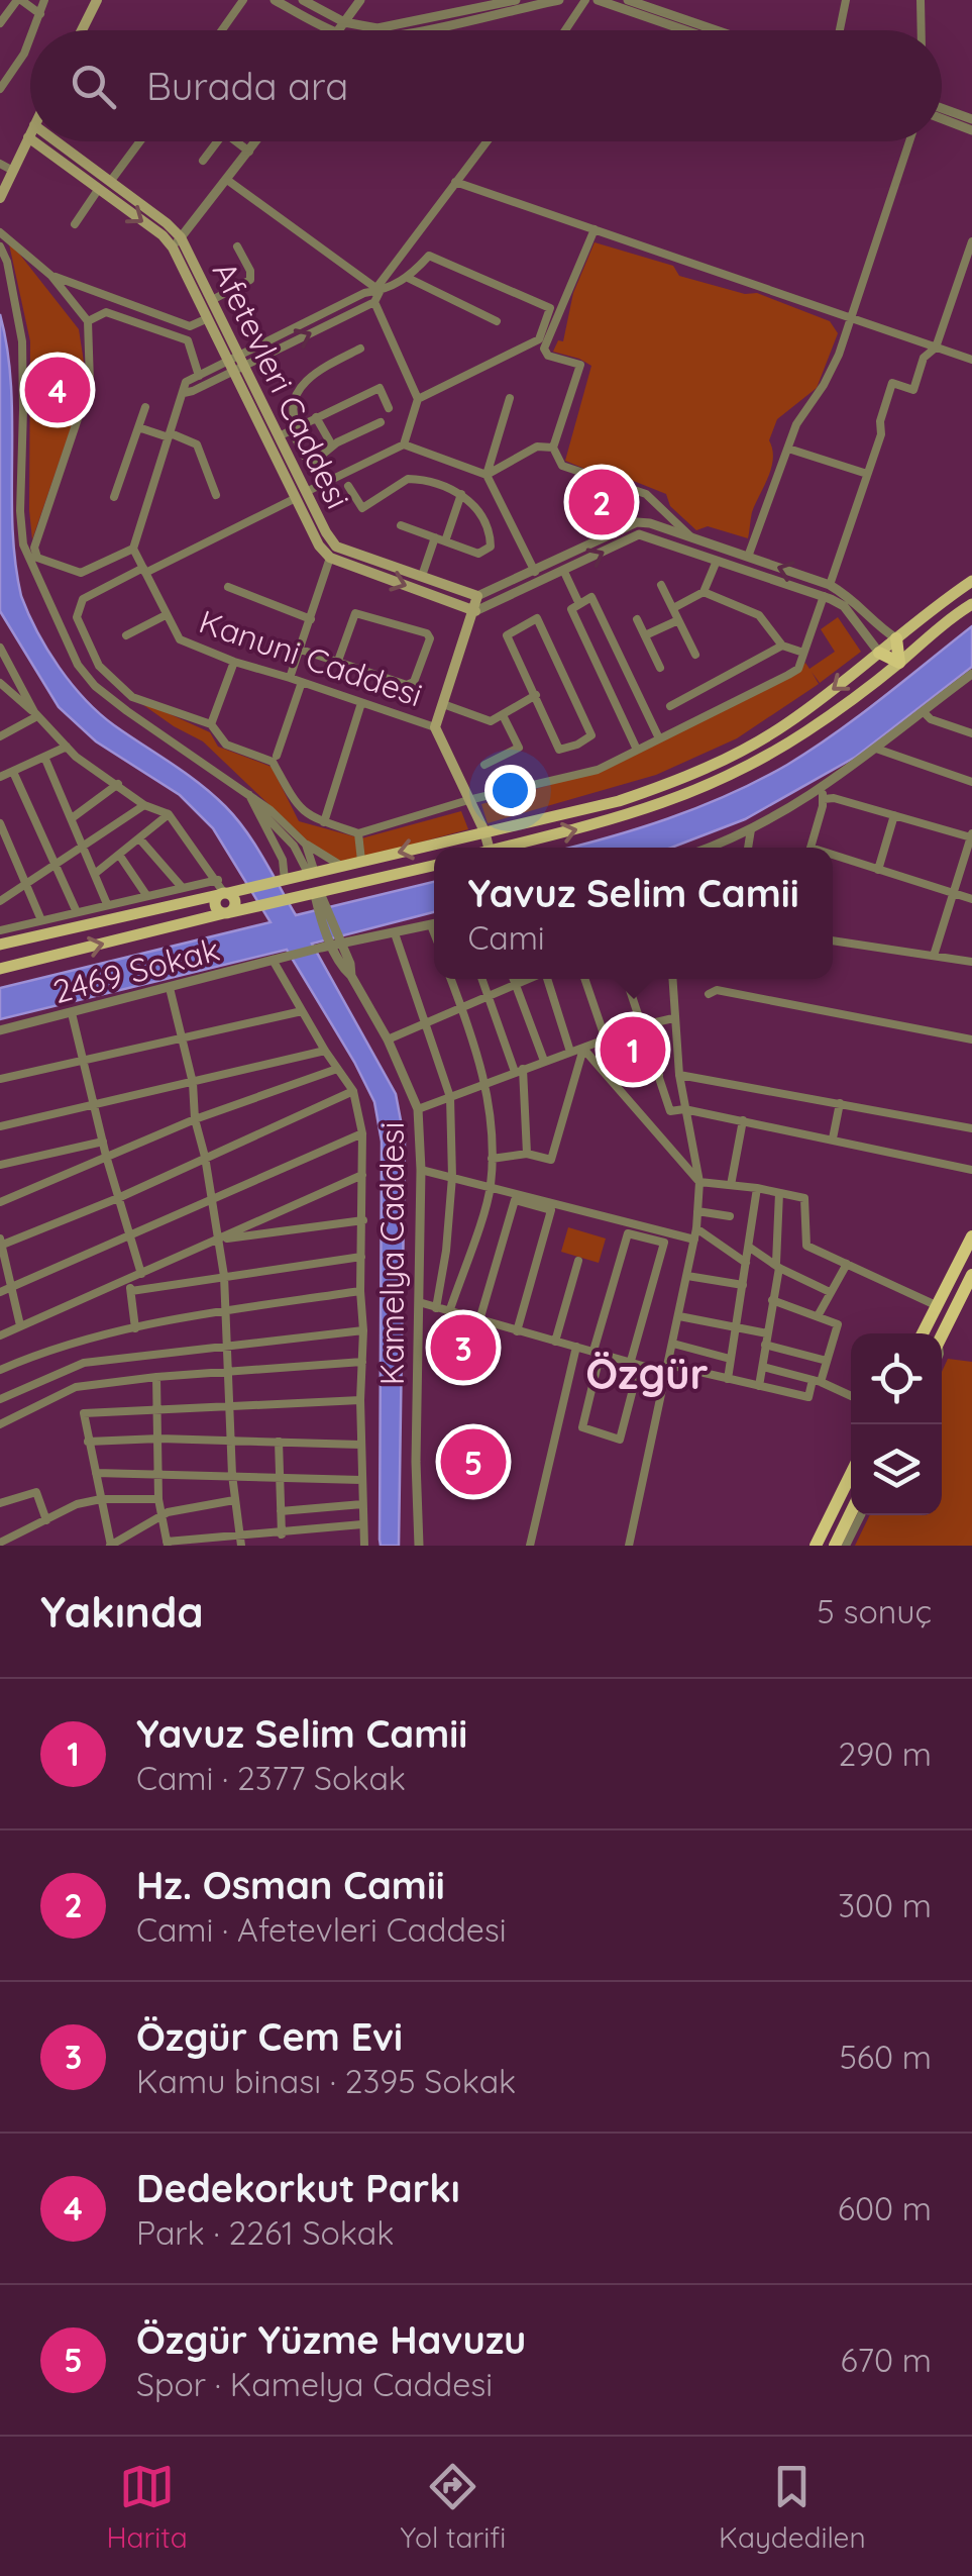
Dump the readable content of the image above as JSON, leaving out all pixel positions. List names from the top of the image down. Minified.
{"streets":{"main road":["Afetevleri Caddesi","Kanuni Caddesi"],"street":["2469 Sokak","Kamelya Caddesi"]},"crossings":[["2469 Sokak","Kamelya Caddesi"]],"districts":["Özgür"],"page":{"search":"Burada ara","pins":["4","2","1","3","5"],"popup":["Yavuz Selim Camii","Cami"],"heading":["Yakında","5 sonuç"],"list":[{"mark":"1","name":"Yavuz Selim Camii","note":"Cami · 2377 Sokak","value":"290 m"},{"mark":"2","name":"Hz. Osman Camii","note":"Cami · Afetevleri Caddesi","value":"300 m"},{"mark":"3","name":"Özgür Cem Evi","note":"Kamu binası · 2395 Sokak","value":"560 m"},{"mark":"4","name":"Dedekorkut Parkı","note":"Park · 2261 Sokak","value":"600 m"},{"mark":"5","name":"Özgür Yüzme Havuzu","note":"Spor · Kamelya Caddesi","value":"670 m"}],"nav":["Harita","Yol tarifi","Kaydedilen"]}}
